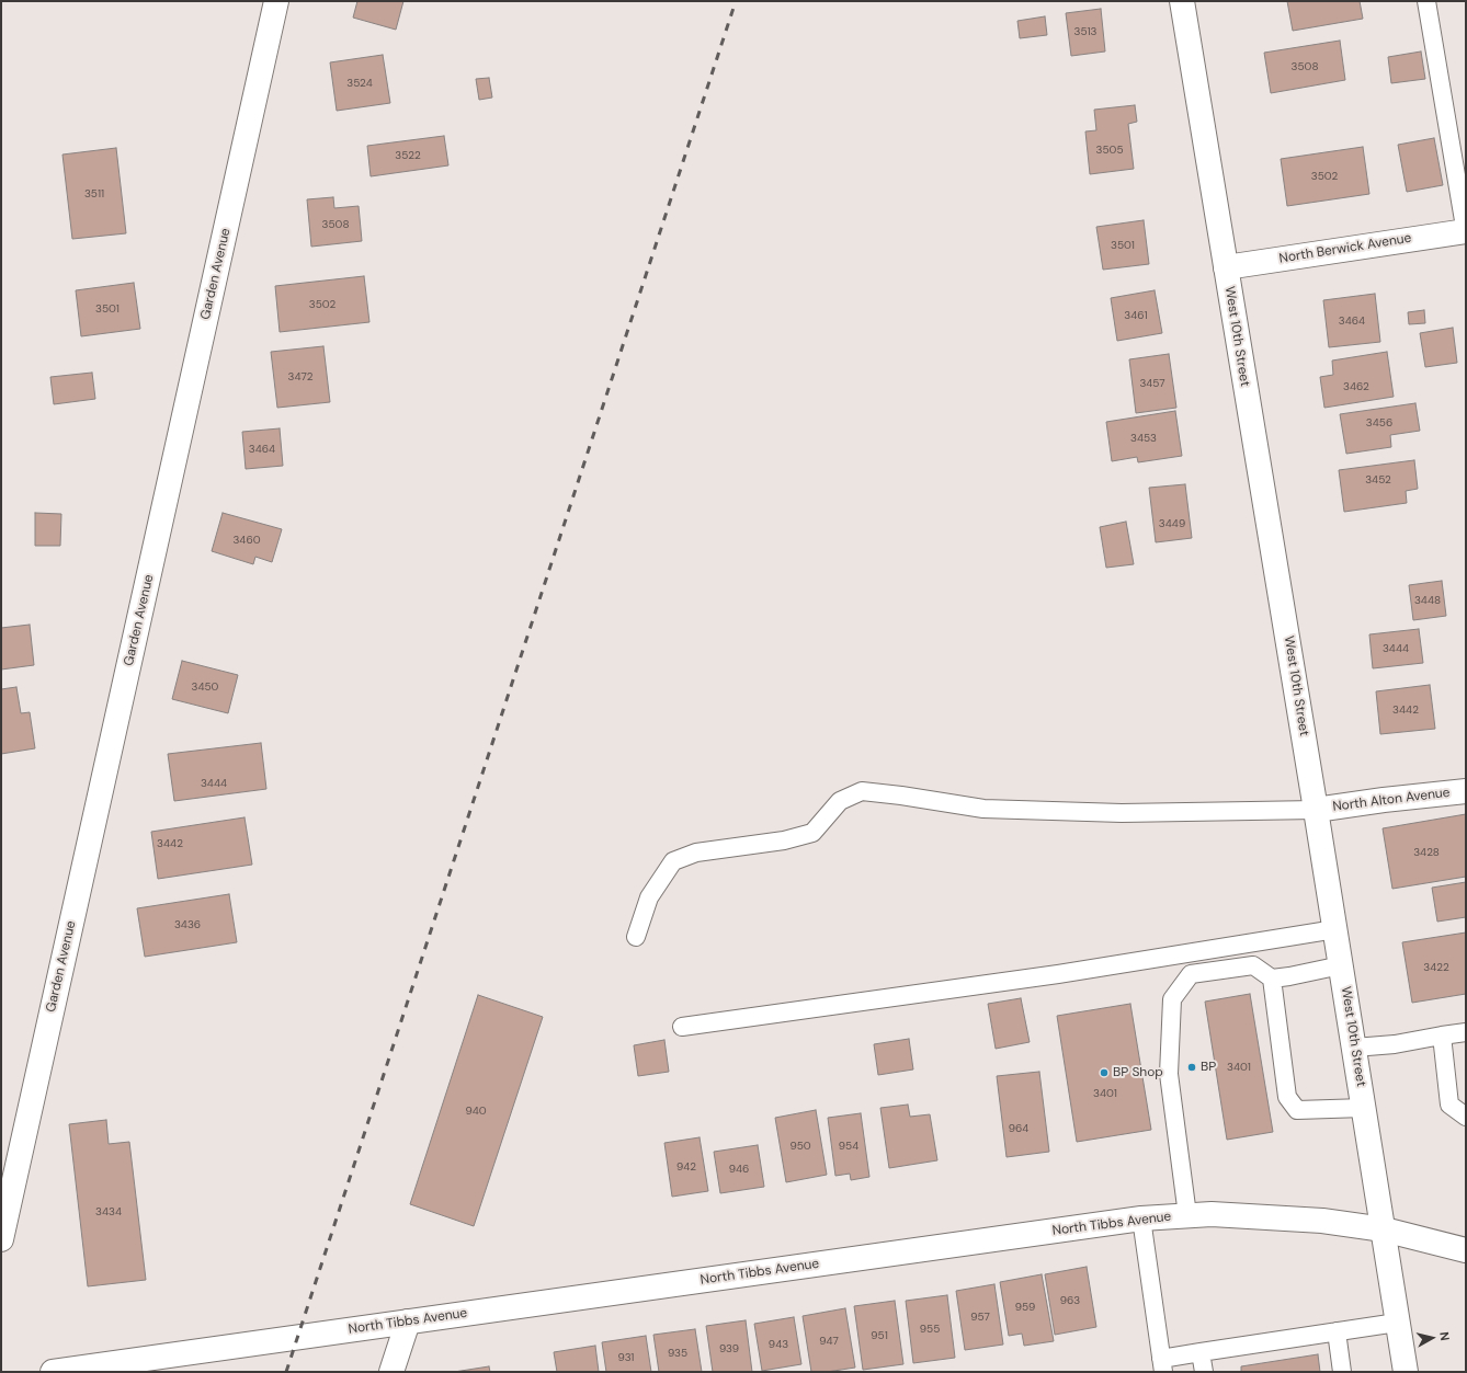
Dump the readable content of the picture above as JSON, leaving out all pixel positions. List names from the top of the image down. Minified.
{"streets":{"street":["North Berwick Avenue","Garden Avenue","West 10th Street","North Alton Avenue","North Tibbs Avenue"]},"crossings":[["North Berwick Avenue","West 10th Street"],["West 10th Street","North Alton Avenue"],["West 10th Street","North Tibbs Avenue"]],"places":["BP","BP Shop"],"house_numbers":["3513","3508","3524","3505","3522","3502","3511","3508","3501","3502","3501","3461","3464","3472","3457","3462","3456","3453","3464","3452","3449","3460","3448","3444","3450","3442","3444","3442","3428","3436","3422","3401","3401","940","964","950","954","942","946","3434","963","959","957","955","951","947","943","939","935","931"],"north":"right"}
